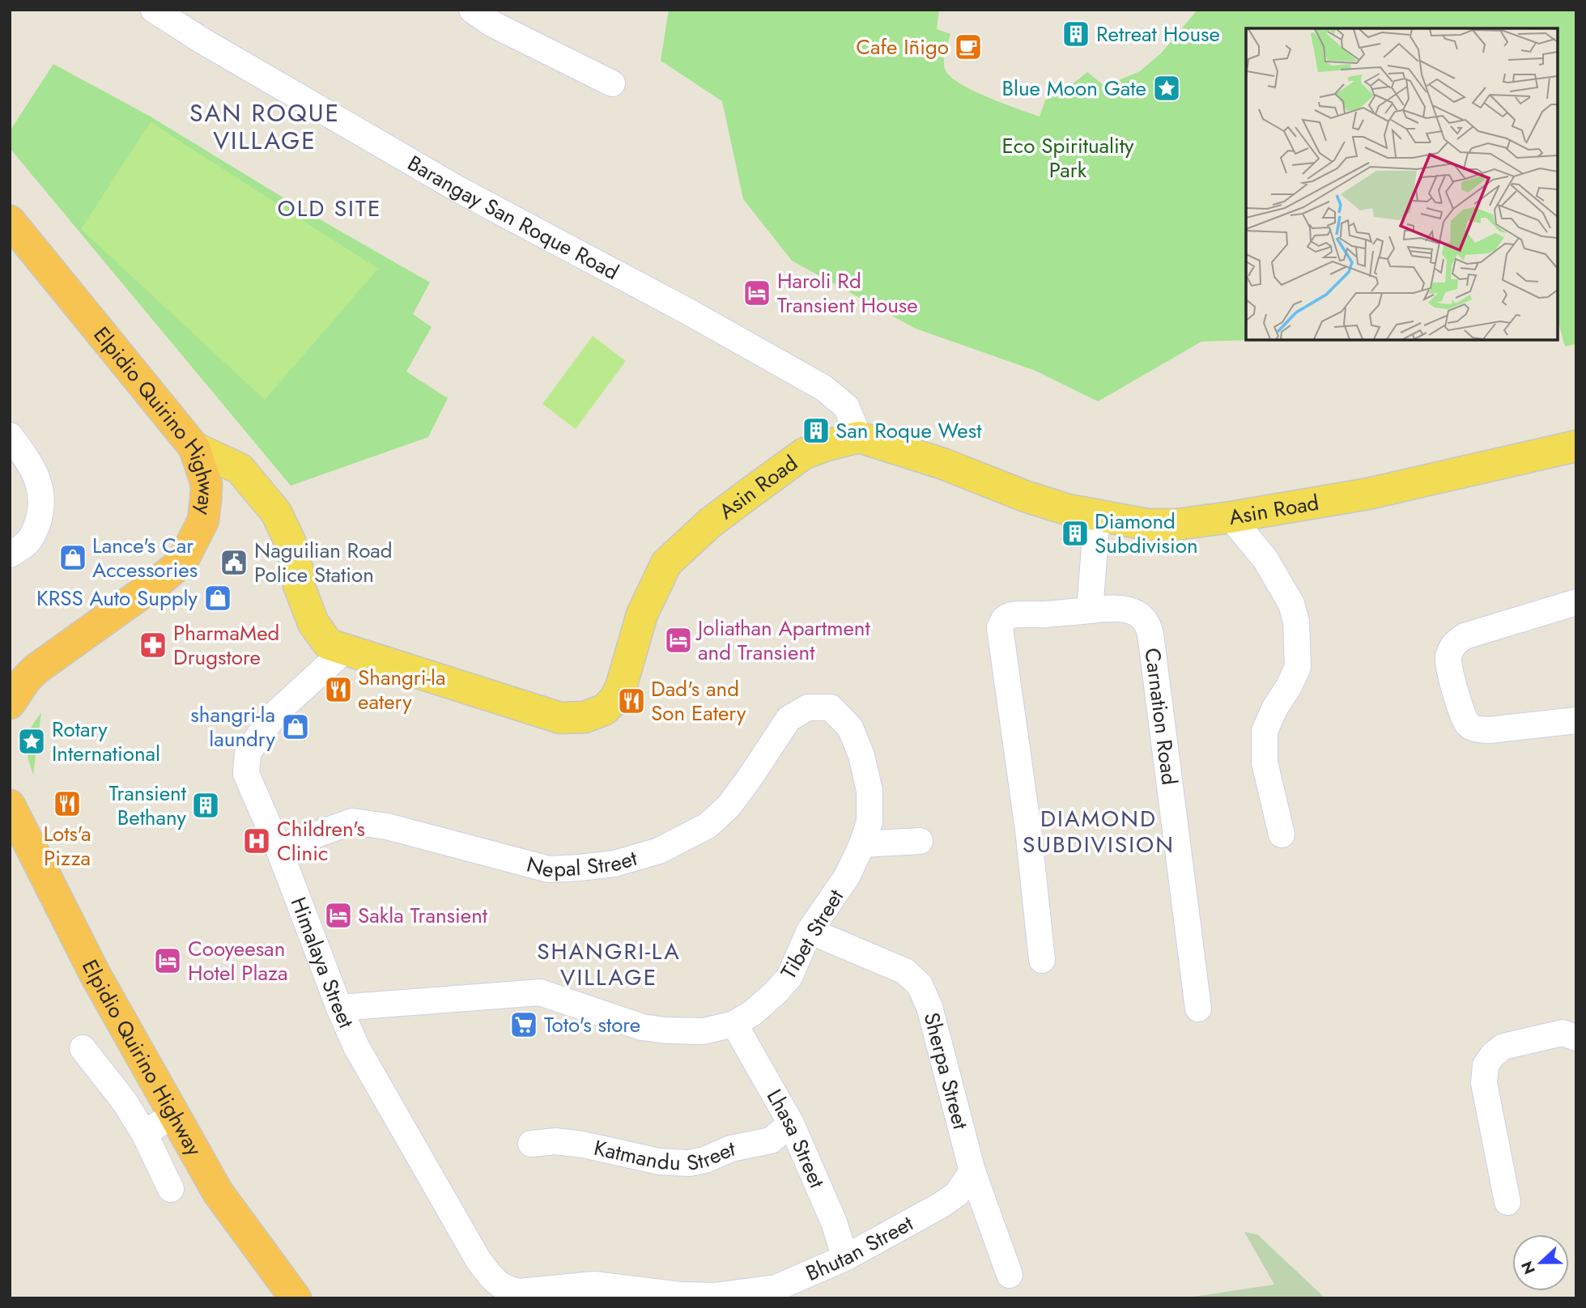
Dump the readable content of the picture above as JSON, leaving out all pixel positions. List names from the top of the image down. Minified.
{"streets":{"highway":["Elpidio Quirino Highway"],"main road":["Asin Road"],"street":["Barangay San Roque Road","Carnation Road","Nepal Street","Tibet Street","Himalaya Street","Sherpa Street","Lhasa Street","Katmandu Street","Bhutan Street"]},"crossings":[["Barangay San Roque Road","Asin Road"],["Elpidio Quirino Highway","Asin Road"],["Asin Road","Himalaya Street"],["Nepal Street","Tibet Street"],["Nepal Street","Himalaya Street"],["Tibet Street","Himalaya Street"],["Tibet Street","Sherpa Street"],["Tibet Street","Lhasa Street"],["Himalaya Street","Bhutan Street"],["Sherpa Street","Bhutan Street"],["Lhasa Street","Katmandu Street"],["Lhasa Street","Bhutan Street"]],"districts":["SAN ROQUE VILLAGE","OLD SITE","DIAMOND SUBDIVISION","SHANGRI-LA VILLAGE"],"parks":["Eco Spirituality Park"],"places":{"building":["Retreat House","San Roque West","Diamond Subdivision","Transient Bethany"],"cafe":["Cafe Iñigo"],"place":["Blue Moon Gate","Rotary International"],"hotel":["Haroli Rd Transient House","Joliathan Apartment and Transient","Sakla Transient","Cooyeesan Hotel Plaza"],"shop":["Lance's Car Accessories","KRSS Auto Supply","shangri-la laundry"],"public building":["Naguilian Road Police Station"],"pharmacy":["PharmaMed Drugstore"],"restaurant":["Shangri-la eatery","Dad's and Son Eatery","Lots'a Pizza"],"hospital":["Children's Clinic"],"supermarket":["Toto's store"]},"north":"left"}
